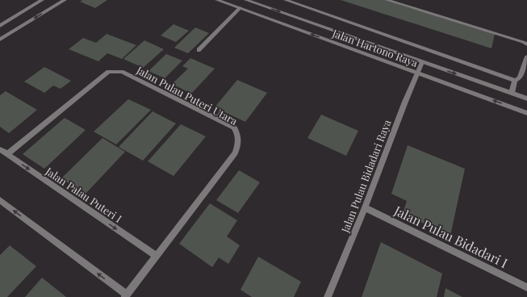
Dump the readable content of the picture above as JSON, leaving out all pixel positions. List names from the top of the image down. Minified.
{"streets":{"street":["Jalan Hartono Raya","Jalan Pulau Puteri Utara","Jalan Pulau Bidadari Raya","Jalan Palau Puteri I","Jalan Pulau Bidadari I"]},"crossings":[["Jalan Hartono Raya","Jalan Pulau Bidadari Raya"],["Jalan Pulau Puteri Utara","Jalan Palau Puteri I"],["Jalan Pulau Bidadari Raya","Jalan Pulau Bidadari I"]]}
